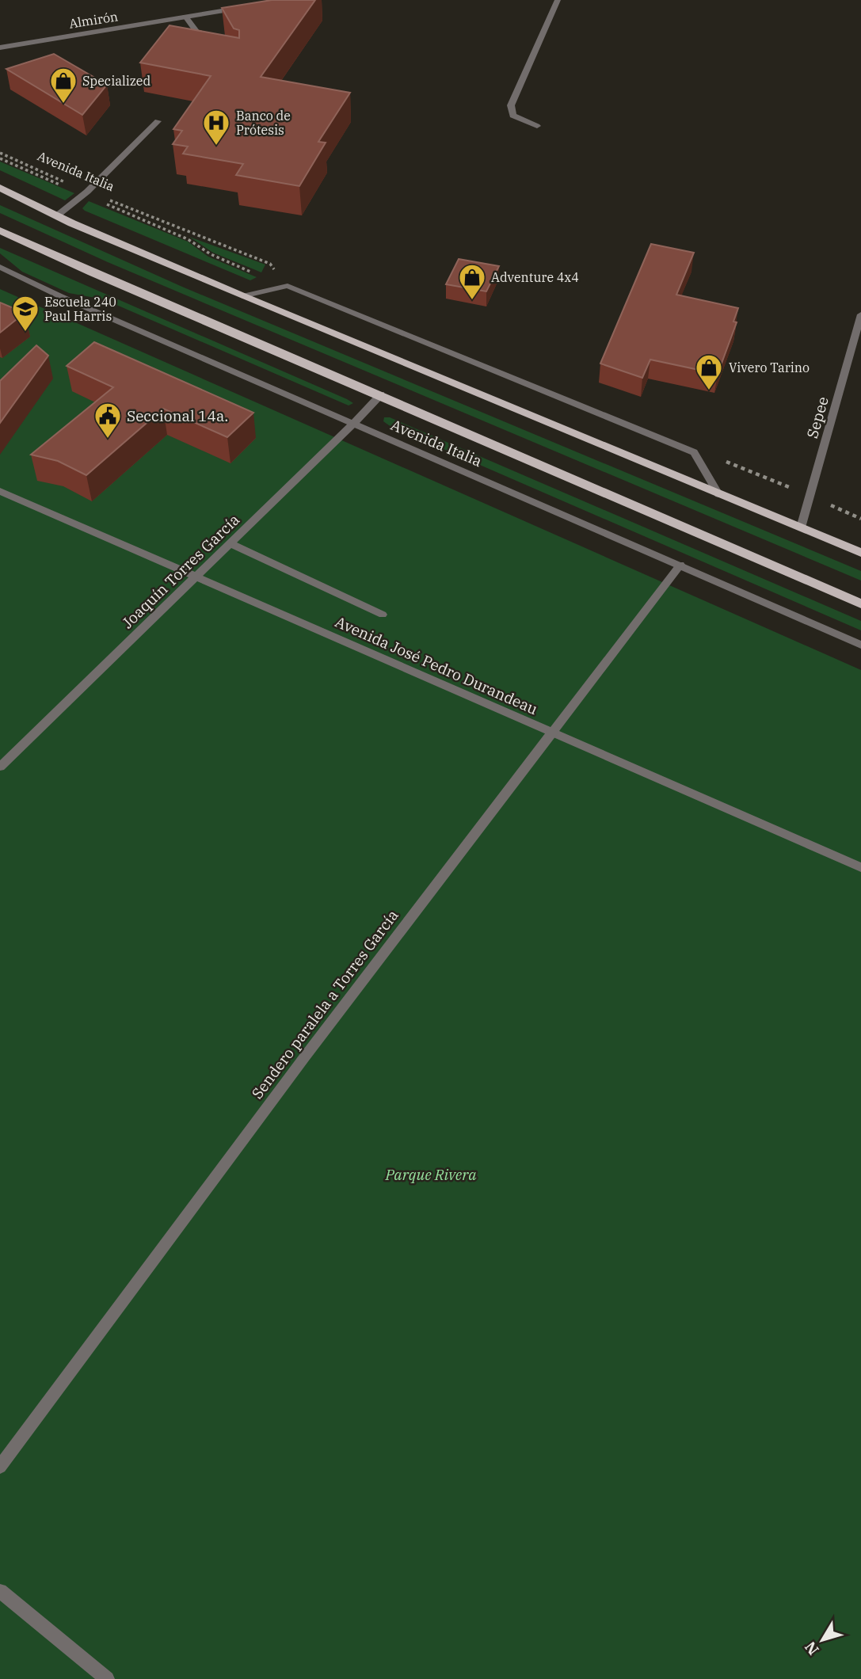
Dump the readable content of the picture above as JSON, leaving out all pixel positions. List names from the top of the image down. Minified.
{"streets":{"main road":["Avenida Italia"],"street":["Almirón","Sepee","Joaquín Torres García","Avenida José Pedro Durandeau","Sendero paralela a Torres García"]},"crossings":[["Avenida Italia","Joaquín Torres García"],["Avenida Italia","Sendero paralela a Torres García"],["Joaquín Torres García","Avenida José Pedro Durandeau"],["Avenida José Pedro Durandeau","Sendero paralela a Torres García"]],"parks":["Parque Rivera"],"places":{"shop":["Specialized","Adventure 4x4","Vivero Tarino"],"hospital":["Banco de Prótesis"],"school or university":["Escuela 240 Paul Harris"],"public building":["Seccional 14a."]},"north":"bottom left"}
